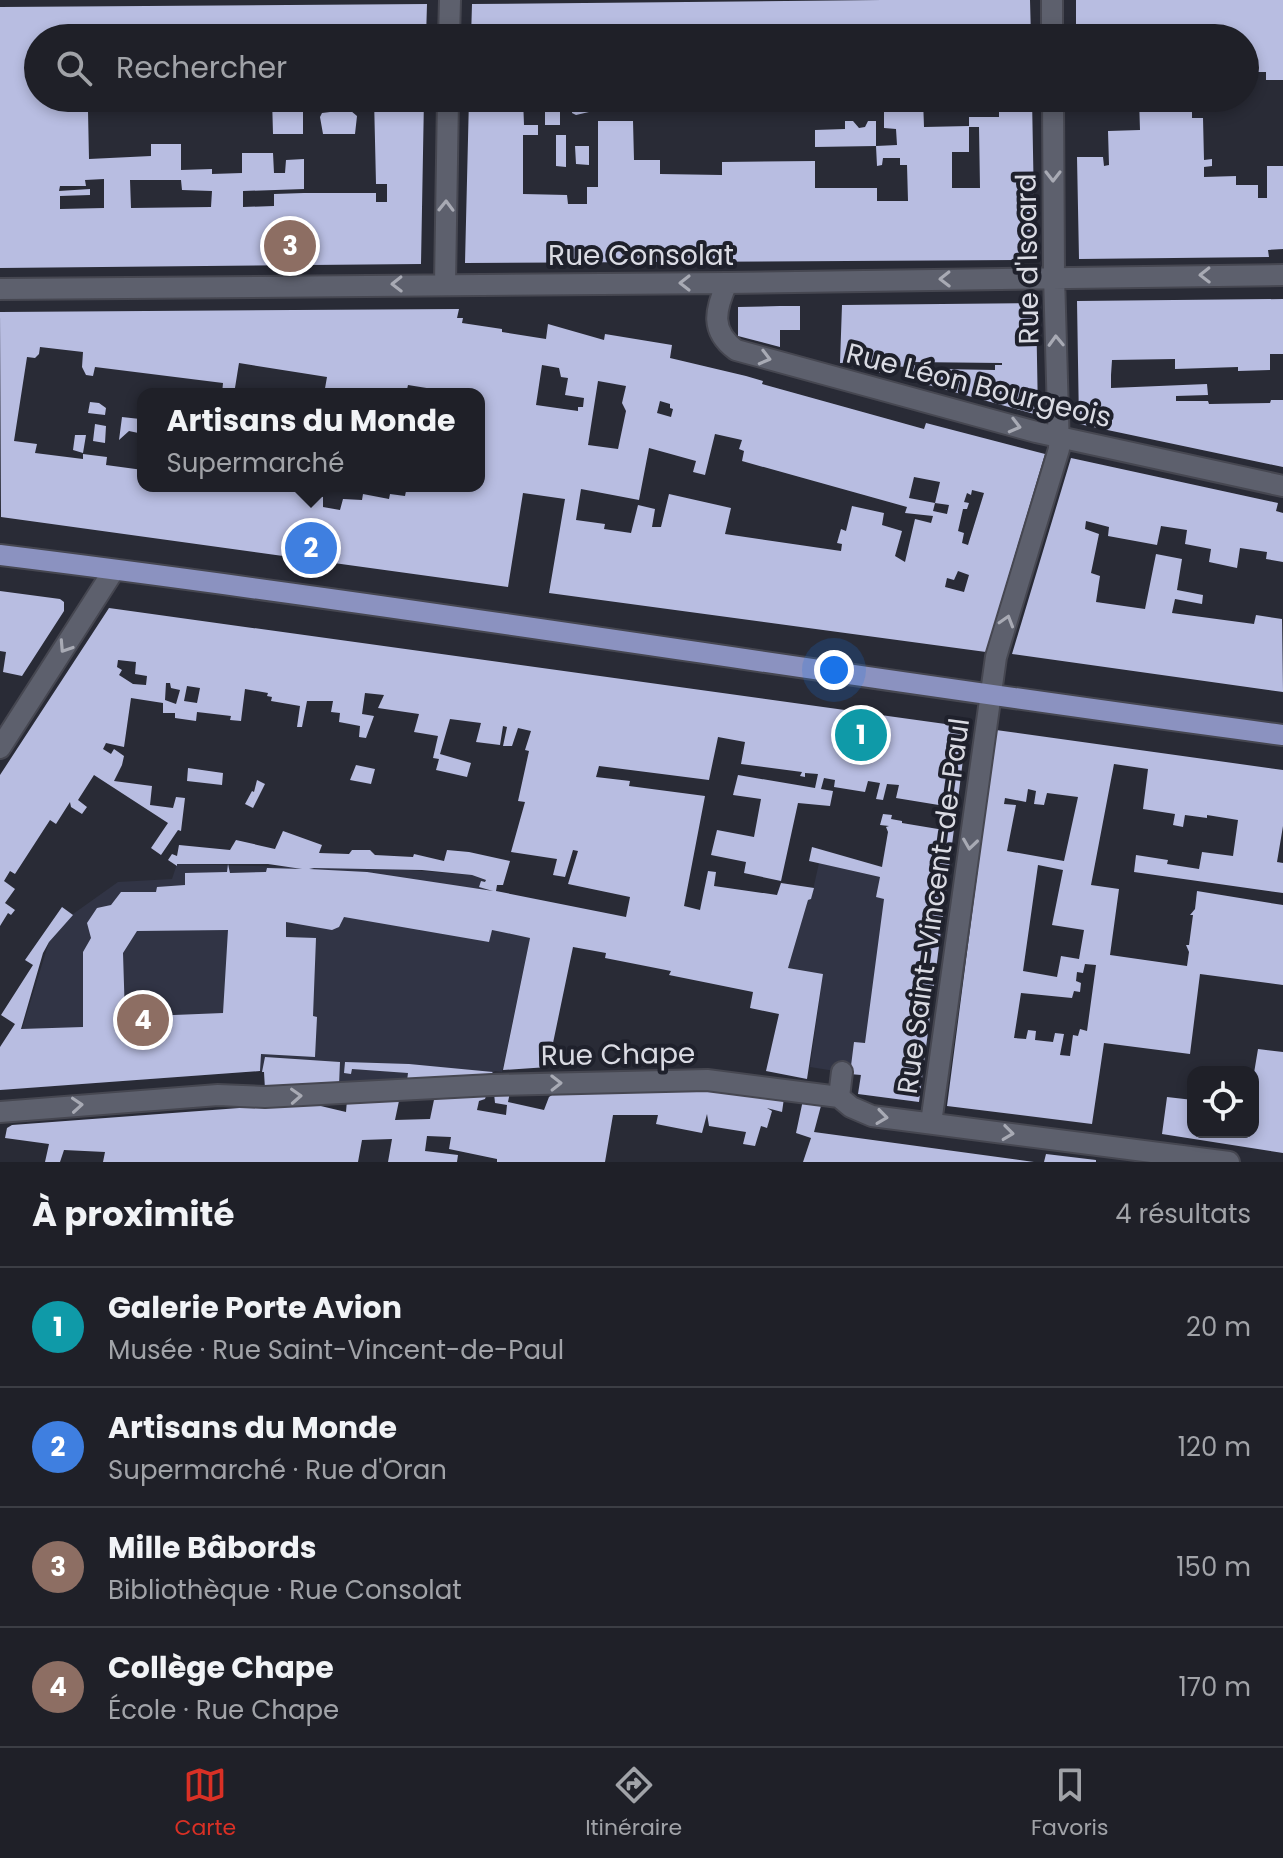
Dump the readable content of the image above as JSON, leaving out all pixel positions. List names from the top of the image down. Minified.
{"streets":{"street":["Rue Consolat","Rue d'Isoard","Rue Léon Bourgeois","Rue Saint-Vincent-de-Paul","Rue Chape"]},"crossings":[["Rue Consolat","Rue d'Isoard"],["Rue Consolat","Rue Léon Bourgeois"],["Rue d'Isoard","Rue Léon Bourgeois"],["Rue d'Isoard","Rue Saint-Vincent-de-Paul"],["Rue Saint-Vincent-de-Paul","Rue Chape"]],"one_way":["Rue Consolat","Rue Léon Bourgeois","Rue Saint-Vincent-de-Paul","Rue Chape"],"page":{"search":"Rechercher","pins":["3","2","1","4"],"popup":["Artisans du Monde","Supermarché"],"heading":["À proximité","4 résultats"],"list":[{"mark":"1","name":"Galerie Porte Avion","note":"Musée · Rue Saint-Vincent-de-Paul","value":"20 m"},{"mark":"2","name":"Artisans du Monde","note":"Supermarché · Rue d'Oran","value":"120 m"},{"mark":"3","name":"Mille Bâbords","note":"Bibliothèque · Rue Consolat","value":"150 m"},{"mark":"4","name":"Collège Chape","note":"École · Rue Chape","value":"170 m"}],"nav":["Carte","Itinéraire","Favoris"]}}
